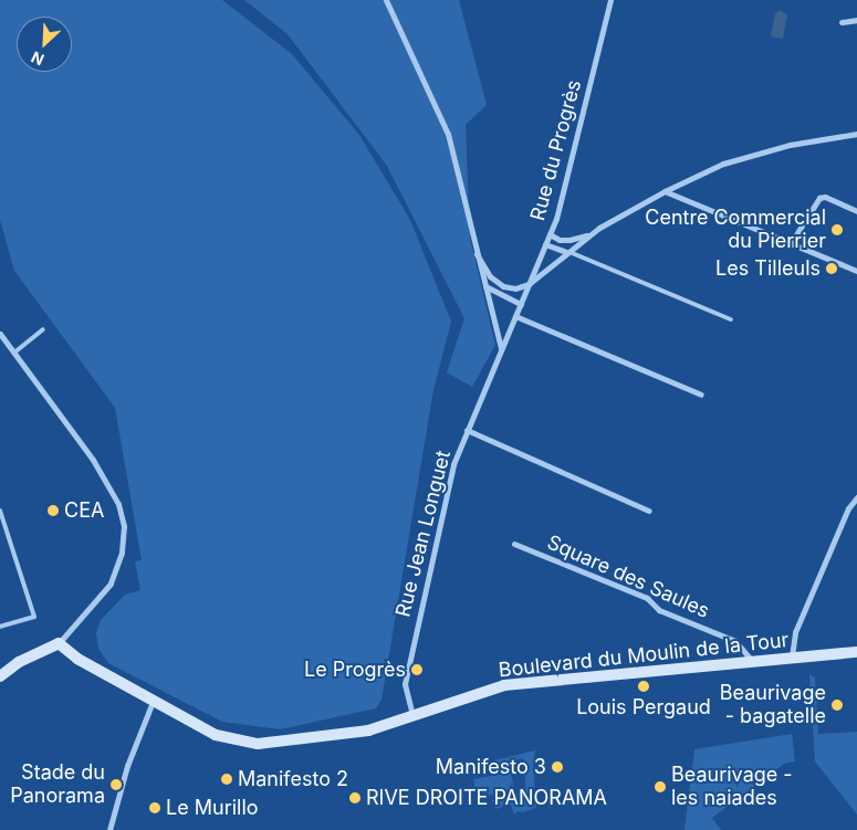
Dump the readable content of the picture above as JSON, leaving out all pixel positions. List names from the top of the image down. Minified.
{"streets":{"street":["Rue du Progrès","Rue Jean Longuet","Square des Saules","Boulevard du Moulin de la Tour"]},"crossings":[["Rue du Progrès","Rue Jean Longuet"],["Rue Jean Longuet","Boulevard du Moulin de la Tour"],["Square des Saules","Boulevard du Moulin de la Tour"]],"places":["Centre Commercial du Pierrier","Les Tilleuls","CEA","Le Progrès","Louis Pergaud","Beaurivage - bagatelle","Manifesto 3","Manifesto 2","Stade du Panorama","Beaurivage - les naiades","RIVE DROITE PANORAMA","Le Murillo"],"north":"bottom left"}
